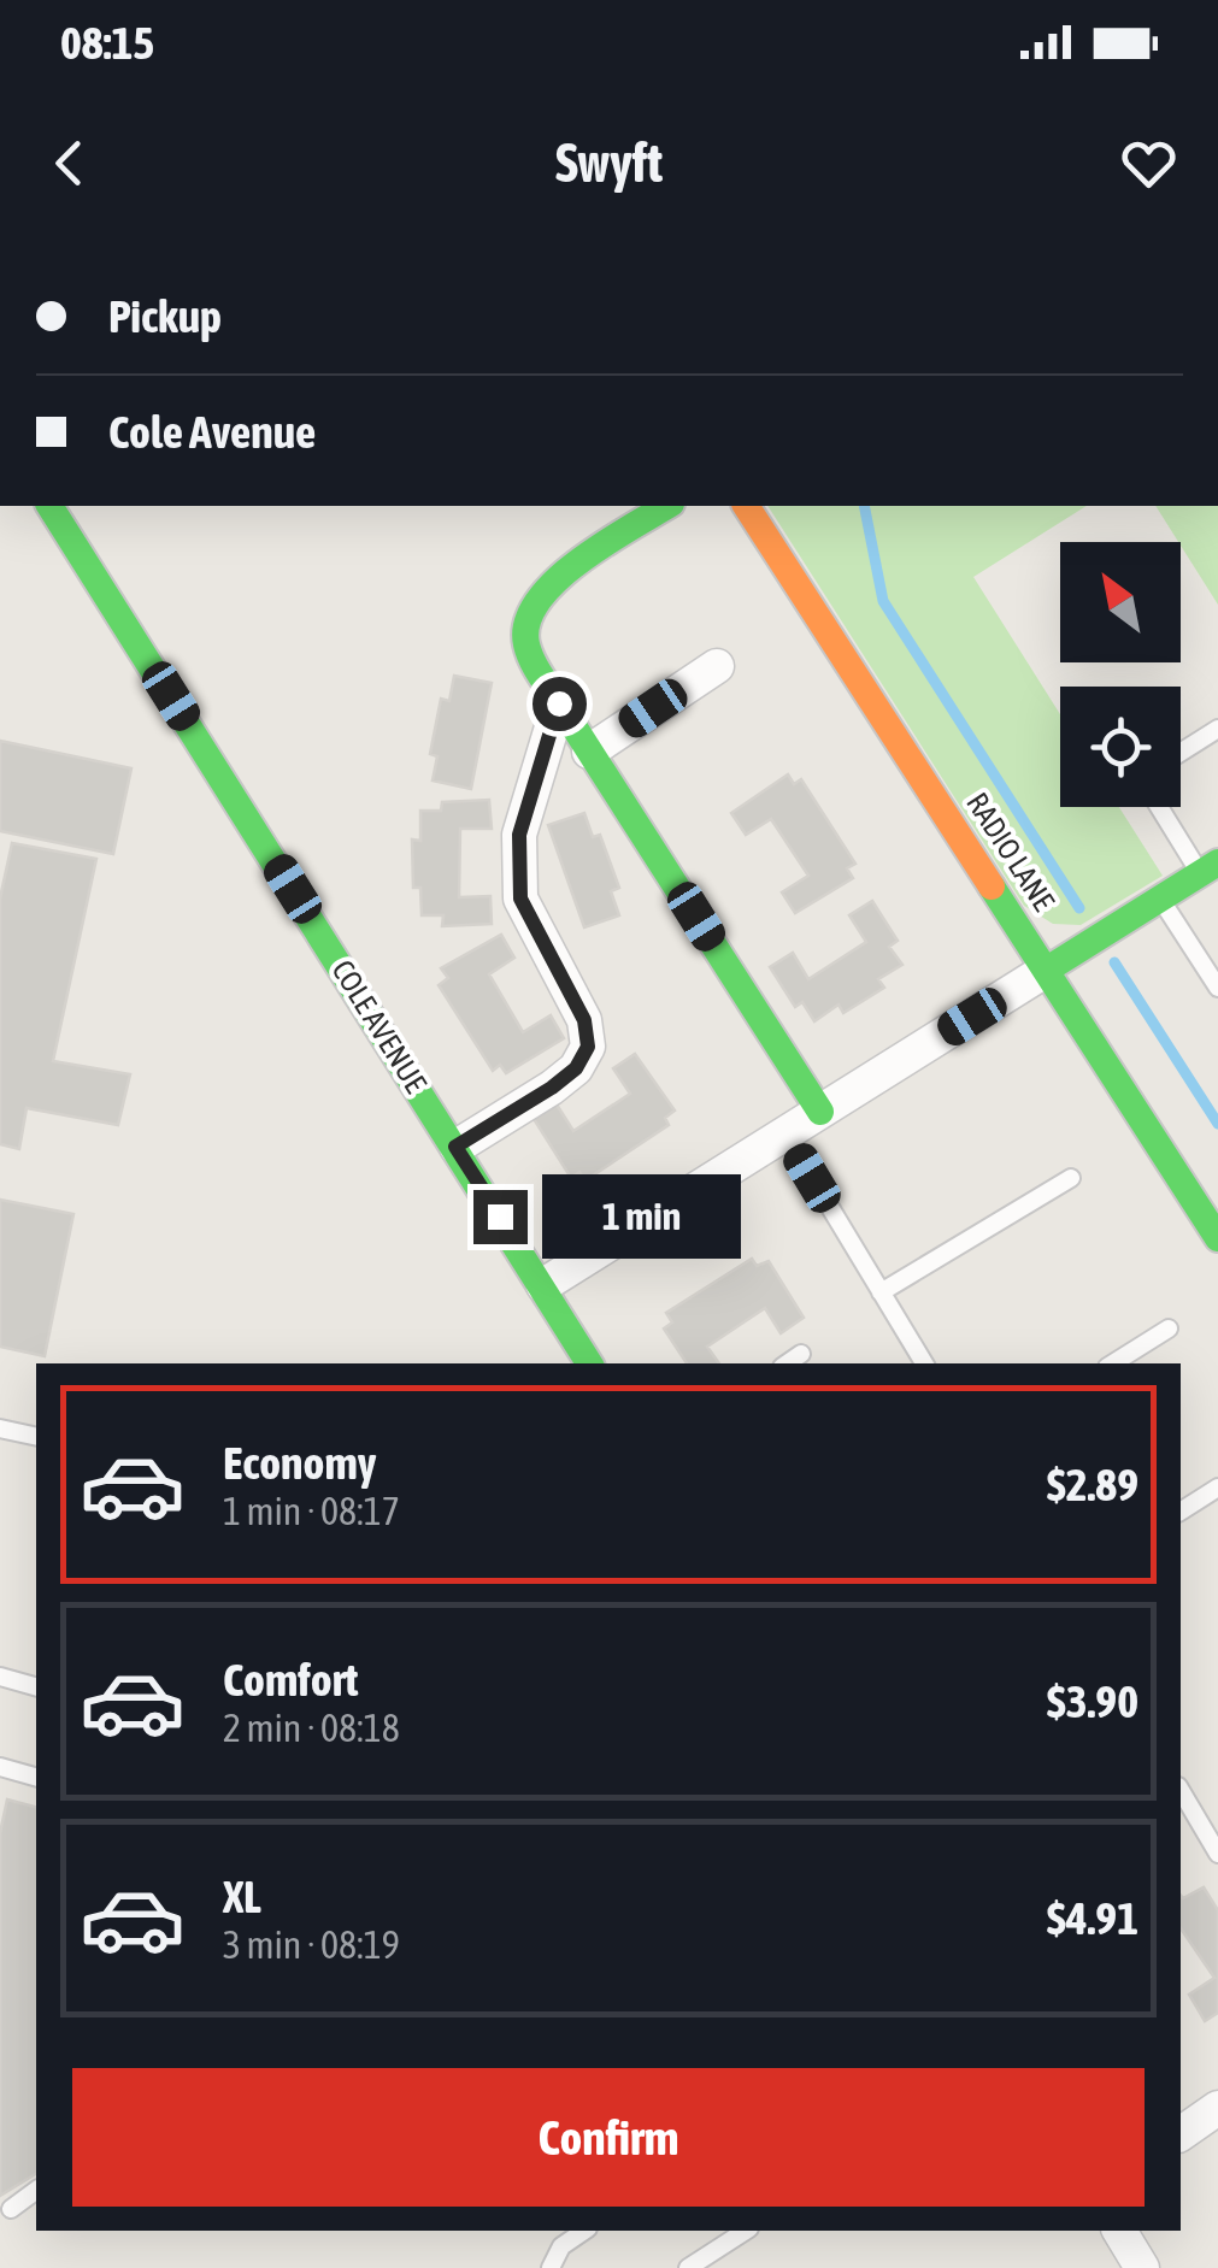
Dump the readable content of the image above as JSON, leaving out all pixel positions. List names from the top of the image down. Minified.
{"streets":{"street":["RADIO LANE","COLE AVENUE"]},"north":"top left","page":{"status":"08:15","header":"Swyft","banner":["Pickup","Cole Avenue"],"bubble":"1 min","list":[{"name":"Economy","note":"1 min · 08:17","value":"$2.89"},{"name":"Comfort","note":"2 min · 08:18","value":"$3.90"},{"name":"XL","note":"3 min · 08:19","value":"$4.91"}],"buttons":"Confirm"}}
